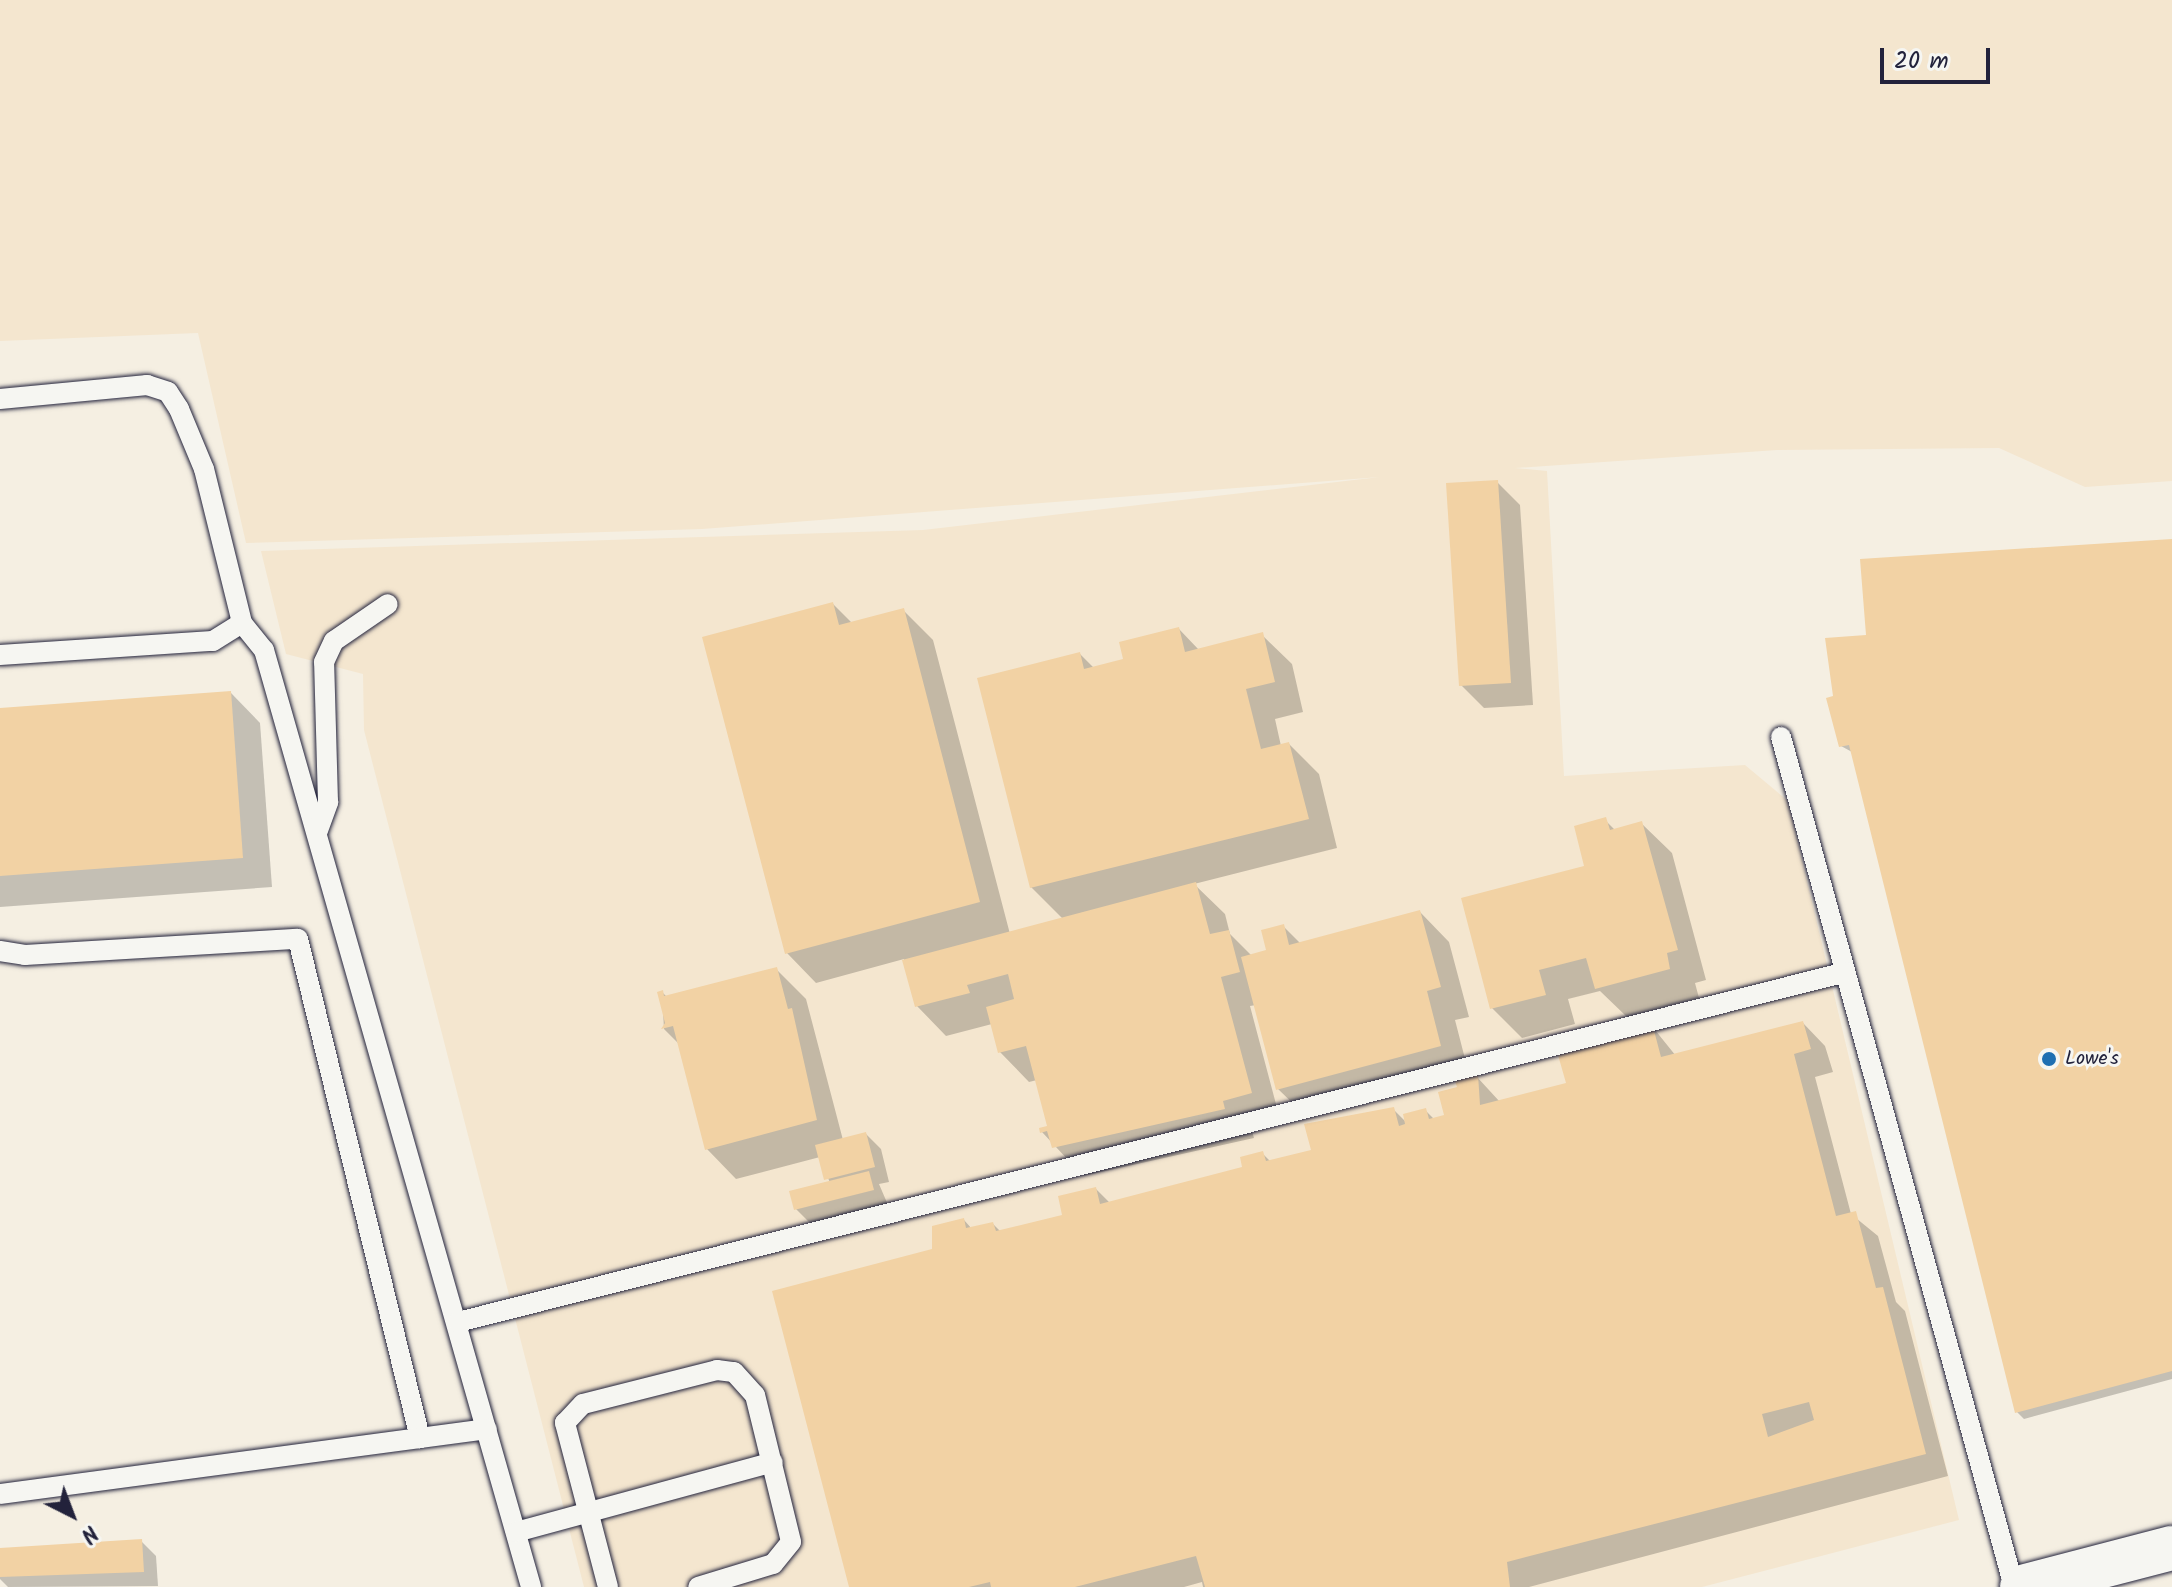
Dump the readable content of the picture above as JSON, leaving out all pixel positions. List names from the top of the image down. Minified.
{"places":["Lowe's"],"scale_bar":"20 m","north":"bottom right"}
